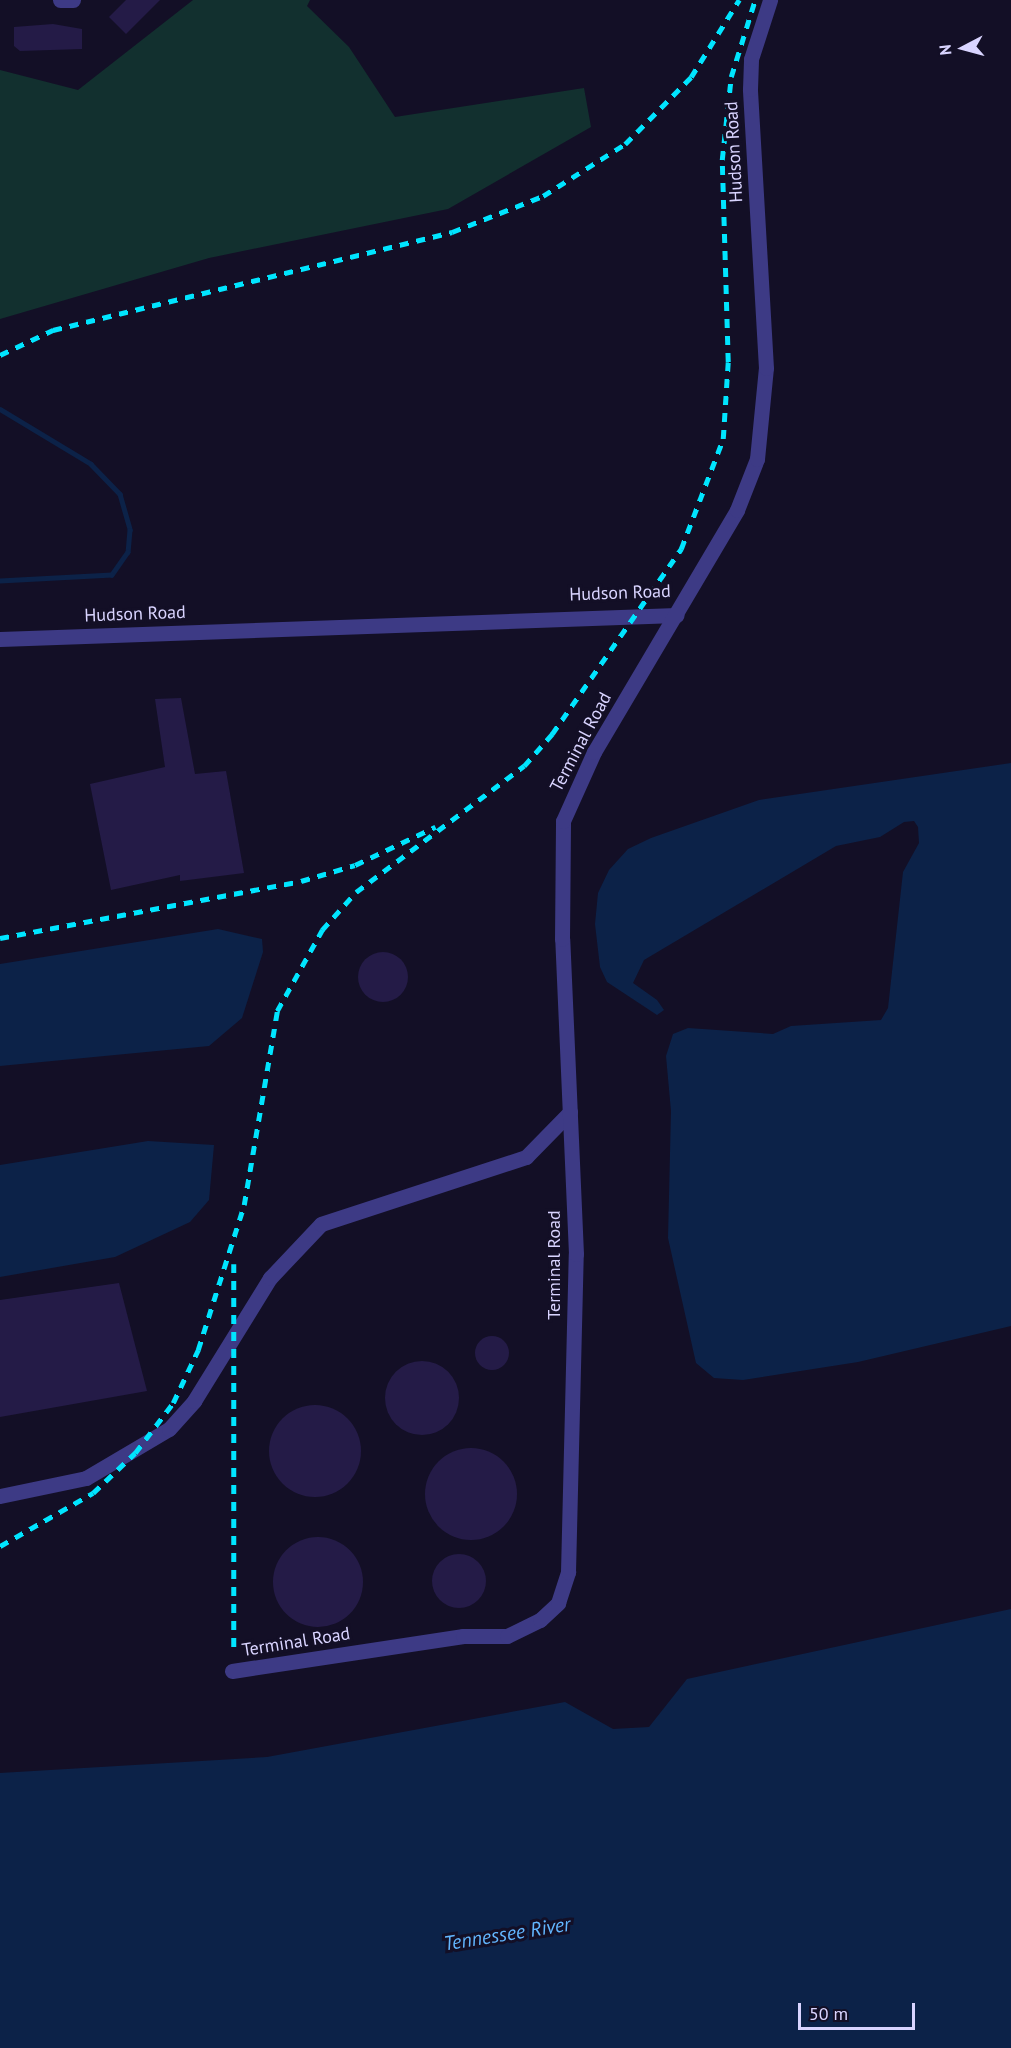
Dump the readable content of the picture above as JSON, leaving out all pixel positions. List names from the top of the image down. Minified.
{"streets":{"street":["Hudson Road","Terminal Road"]},"crossings":[["Hudson Road","Terminal Road"]],"water":["Tennessee River"],"scale_bar":"50 m","north":"left"}
